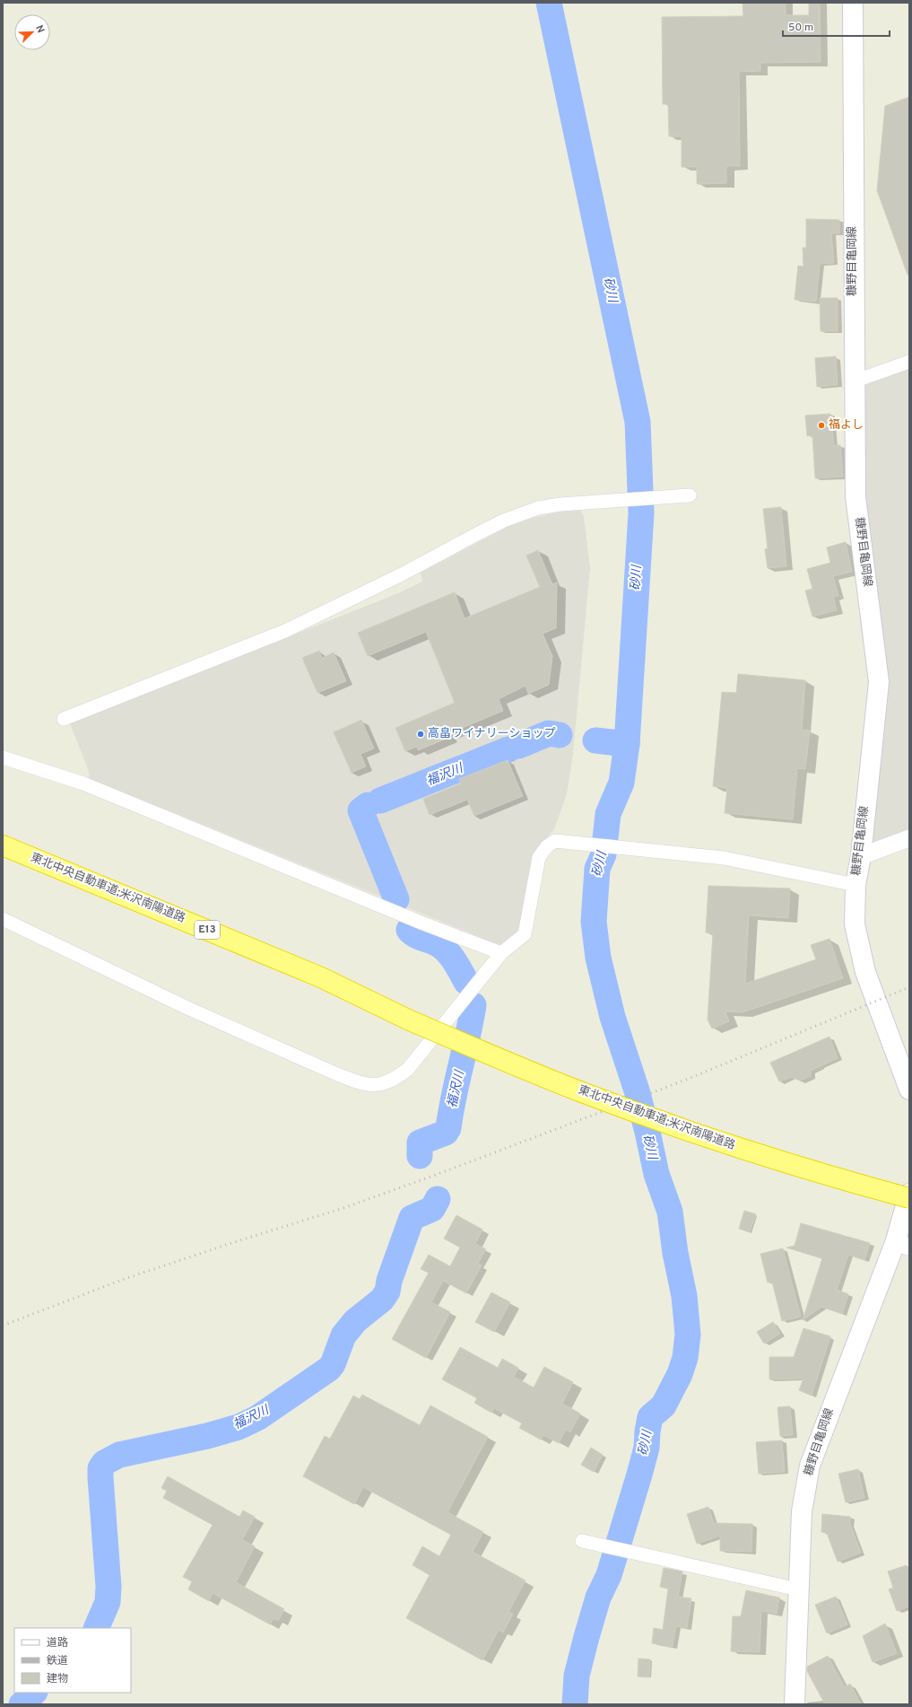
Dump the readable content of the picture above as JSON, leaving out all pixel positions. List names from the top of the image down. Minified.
{"streets":{"highway":["東北中央自動車道;米沢南陽道路","E13"],"main road":["糠野目亀岡線"]},"water":["砂川","福沢川"],"places":["福よし","高畠ワイナリーショップ"],"legend":["道路","鉄道","建物"],"scale_bar":"50 m","north":"top right"}
